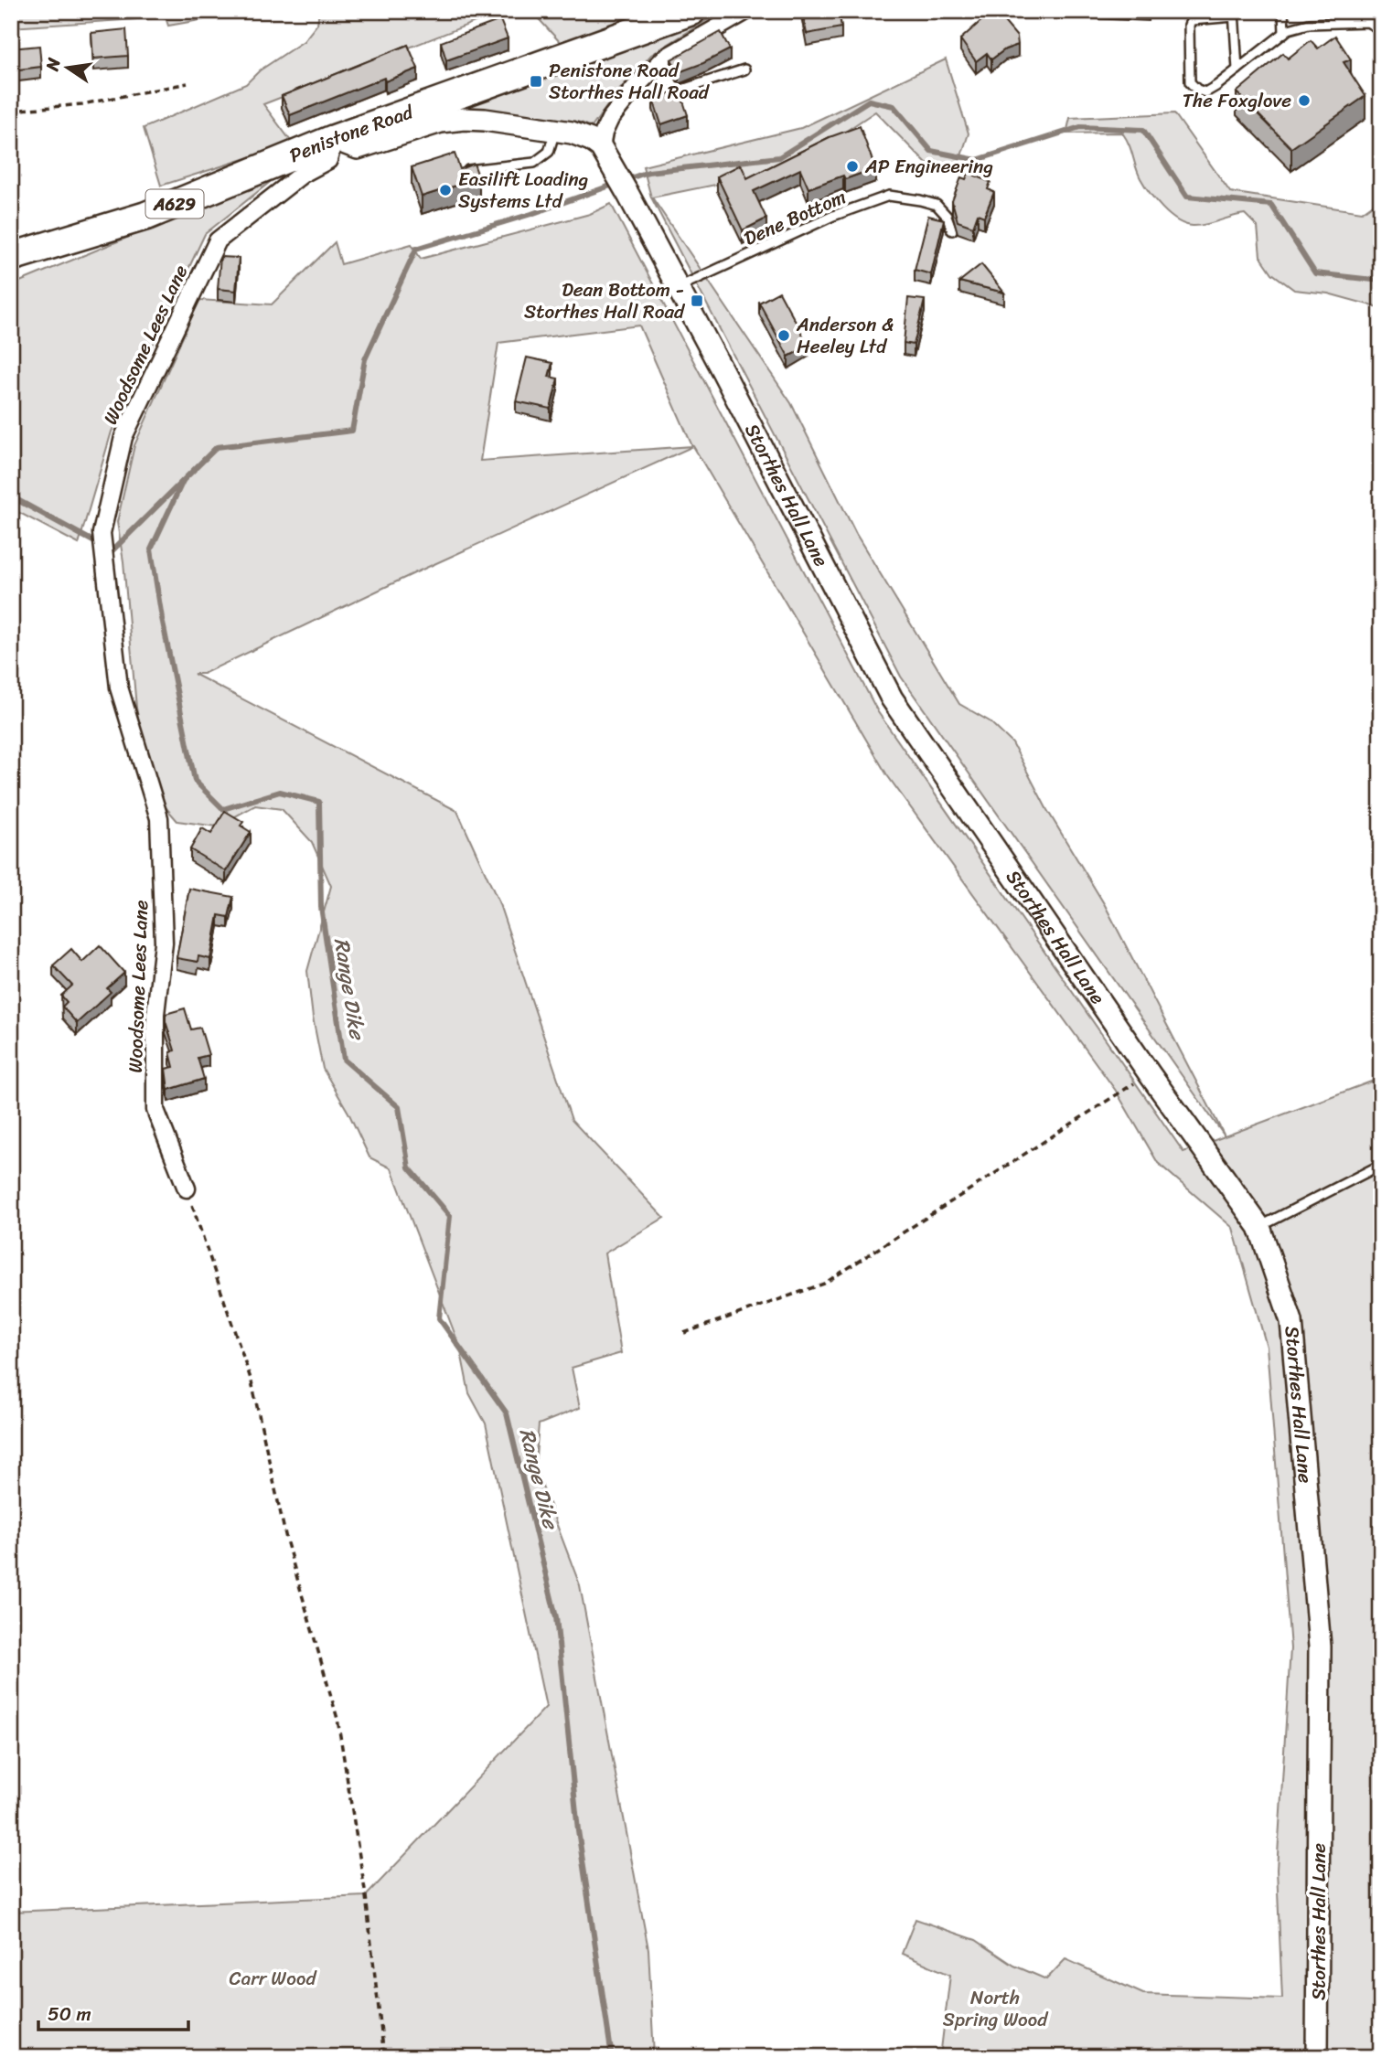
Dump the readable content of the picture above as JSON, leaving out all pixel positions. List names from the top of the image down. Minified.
{"streets":{"highway":["Penistone Road","A629"],"street":["Woodsome Lees Lane","Storthes Hall Lane"],"lane":["Dene Bottom"]},"crossings":[["Penistone Road","Woodsome Lees Lane"],["Dene Bottom","Storthes Hall Lane"]],"water":["Range Dike"],"parks":["Carr Wood","North Spring Wood"],"places":{"transit":["Penistone Road Storthes Hall Road","Dean Bottom - Storthes Hall Road"],"other":["The Foxglove","AP Engineering","Easilift Loading Systems Ltd","Anderson & Heeley Ltd"]},"scale_bar":"50 m","north":"left"}
